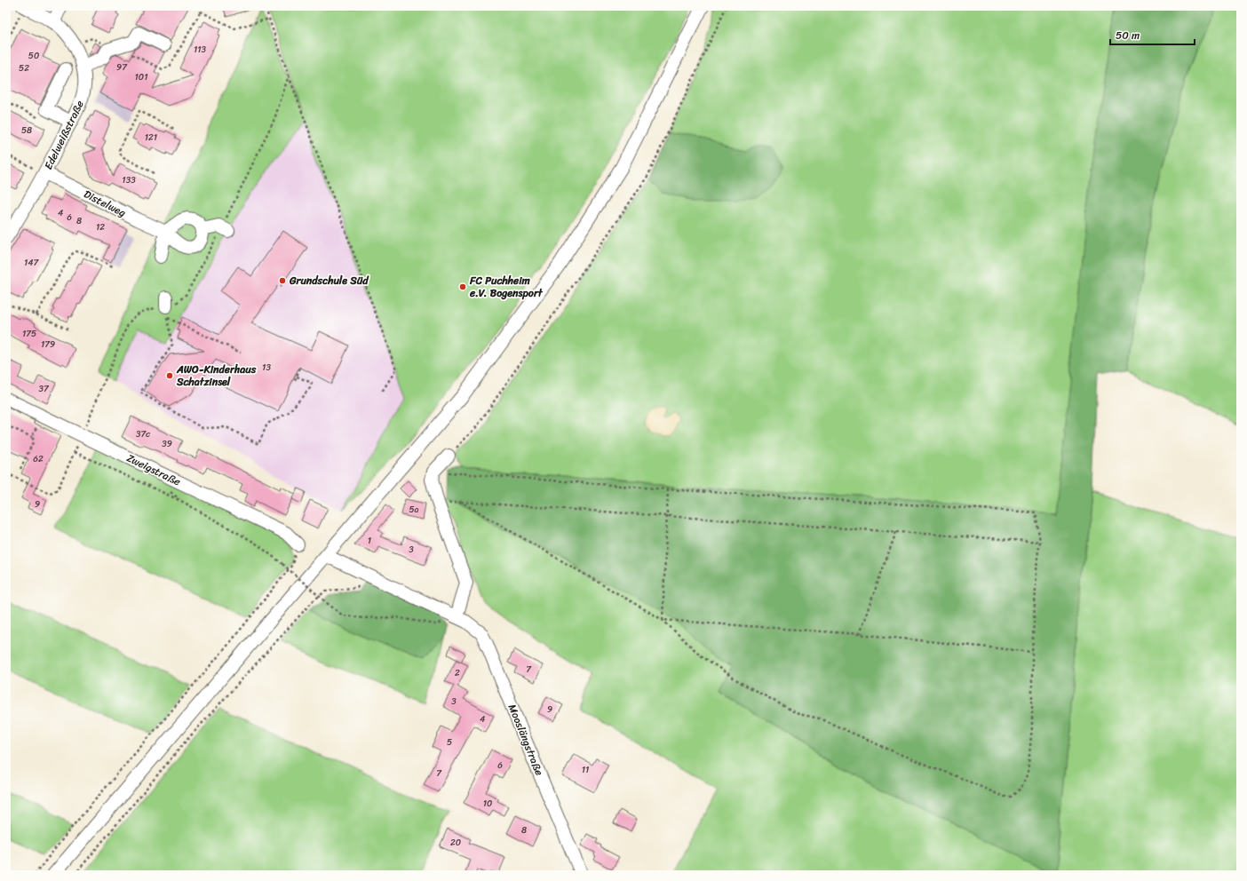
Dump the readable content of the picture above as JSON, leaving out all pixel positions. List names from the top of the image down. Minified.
{"streets":{"street":["Edelweißstraße","Distelweg","Zweigstraße","Mooslängstraße"]},"crossings":[["Edelweißstraße","Distelweg"]],"places":["Grundschule Süd","FC Puchheim e.V. Bogensport","AWO-Kinderhaus Schatzinsel"],"house_numbers":["113","50","97","52","101","58","121","133","4","6","8","12","147","175","179","13","37","37c","39","62","9","5a","1","3","7","2","3","9","4","5","6","11","7","10","8","20"],"scale_bar":"50 m"}
